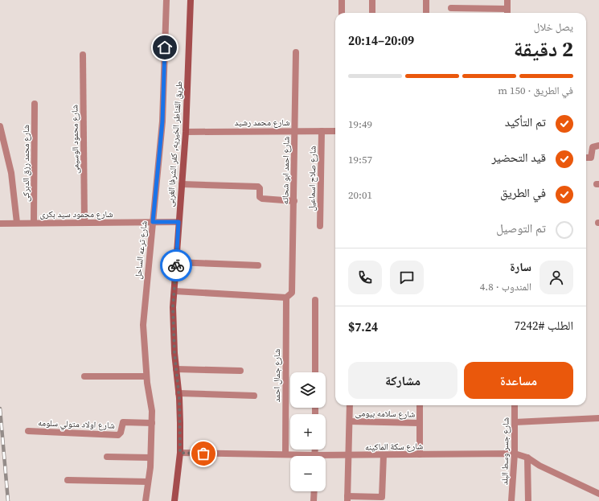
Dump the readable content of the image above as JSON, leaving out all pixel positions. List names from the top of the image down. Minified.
{"streets":{"street":["شارع محمد رشيد","شارع محمود الوسيمى","طريق القناطر الخيريه, كفر الشرفا الغربى","شارع محمد رزق الدبركى","شارع احمد ابو شحاته","شارع صلاح اسماعيل","شارع محمود سيد بكرى","شارع ترعه الساحل","شارع جمال احمد","شارع سلامه بيومى","شارع اولاد متولي سلومه","شارع سكة الماكينه","شارع جسر وسط البلد"]},"crossings":[["شارع محمد رشيد","طريق القناطر الخيريه, كفر الشرفا الغربى"],["شارع محمد رشيد","شارع احمد ابو شحاته"],["شارع محمد رشيد","شارع صلاح اسماعيل"],["شارع محمود الوسيمى","شارع محمود سيد بكرى"],["طريق القناطر الخيريه, كفر الشرفا الغربى","شارع محمود سيد بكرى"],["طريق القناطر الخيريه, كفر الشرفا الغربى","شارع سكة الماكينه"],["شارع محمد رزق الدبركى","شارع محمود سيد بكرى"],["شارع احمد ابو شحاته","شارع جمال احمد"],["شارع محمود سيد بكرى","شارع ترعه الساحل"],["شارع ترعه الساحل","شارع اولاد متولي سلومه"],["شارع جمال احمد","شارع سكة الماكينه"],["شارع سكة الماكينه","شارع جسر وسط البلد"]],"page":{"heading":["2 دقيقة","يصل خلال","20:09–20:14"],"panel":["سارة","المندوب · 4.8","الطلب #7242","$7.24"],"bar":"في الطريق · 150 m","list":[["تم التأكيد","19:49"],["قيد التحضير","19:57"],["في الطريق","20:01"],"تم التوصيل"],"buttons":["مساعدة","مشاركة"],"map_buttons":["+","−"]}}
